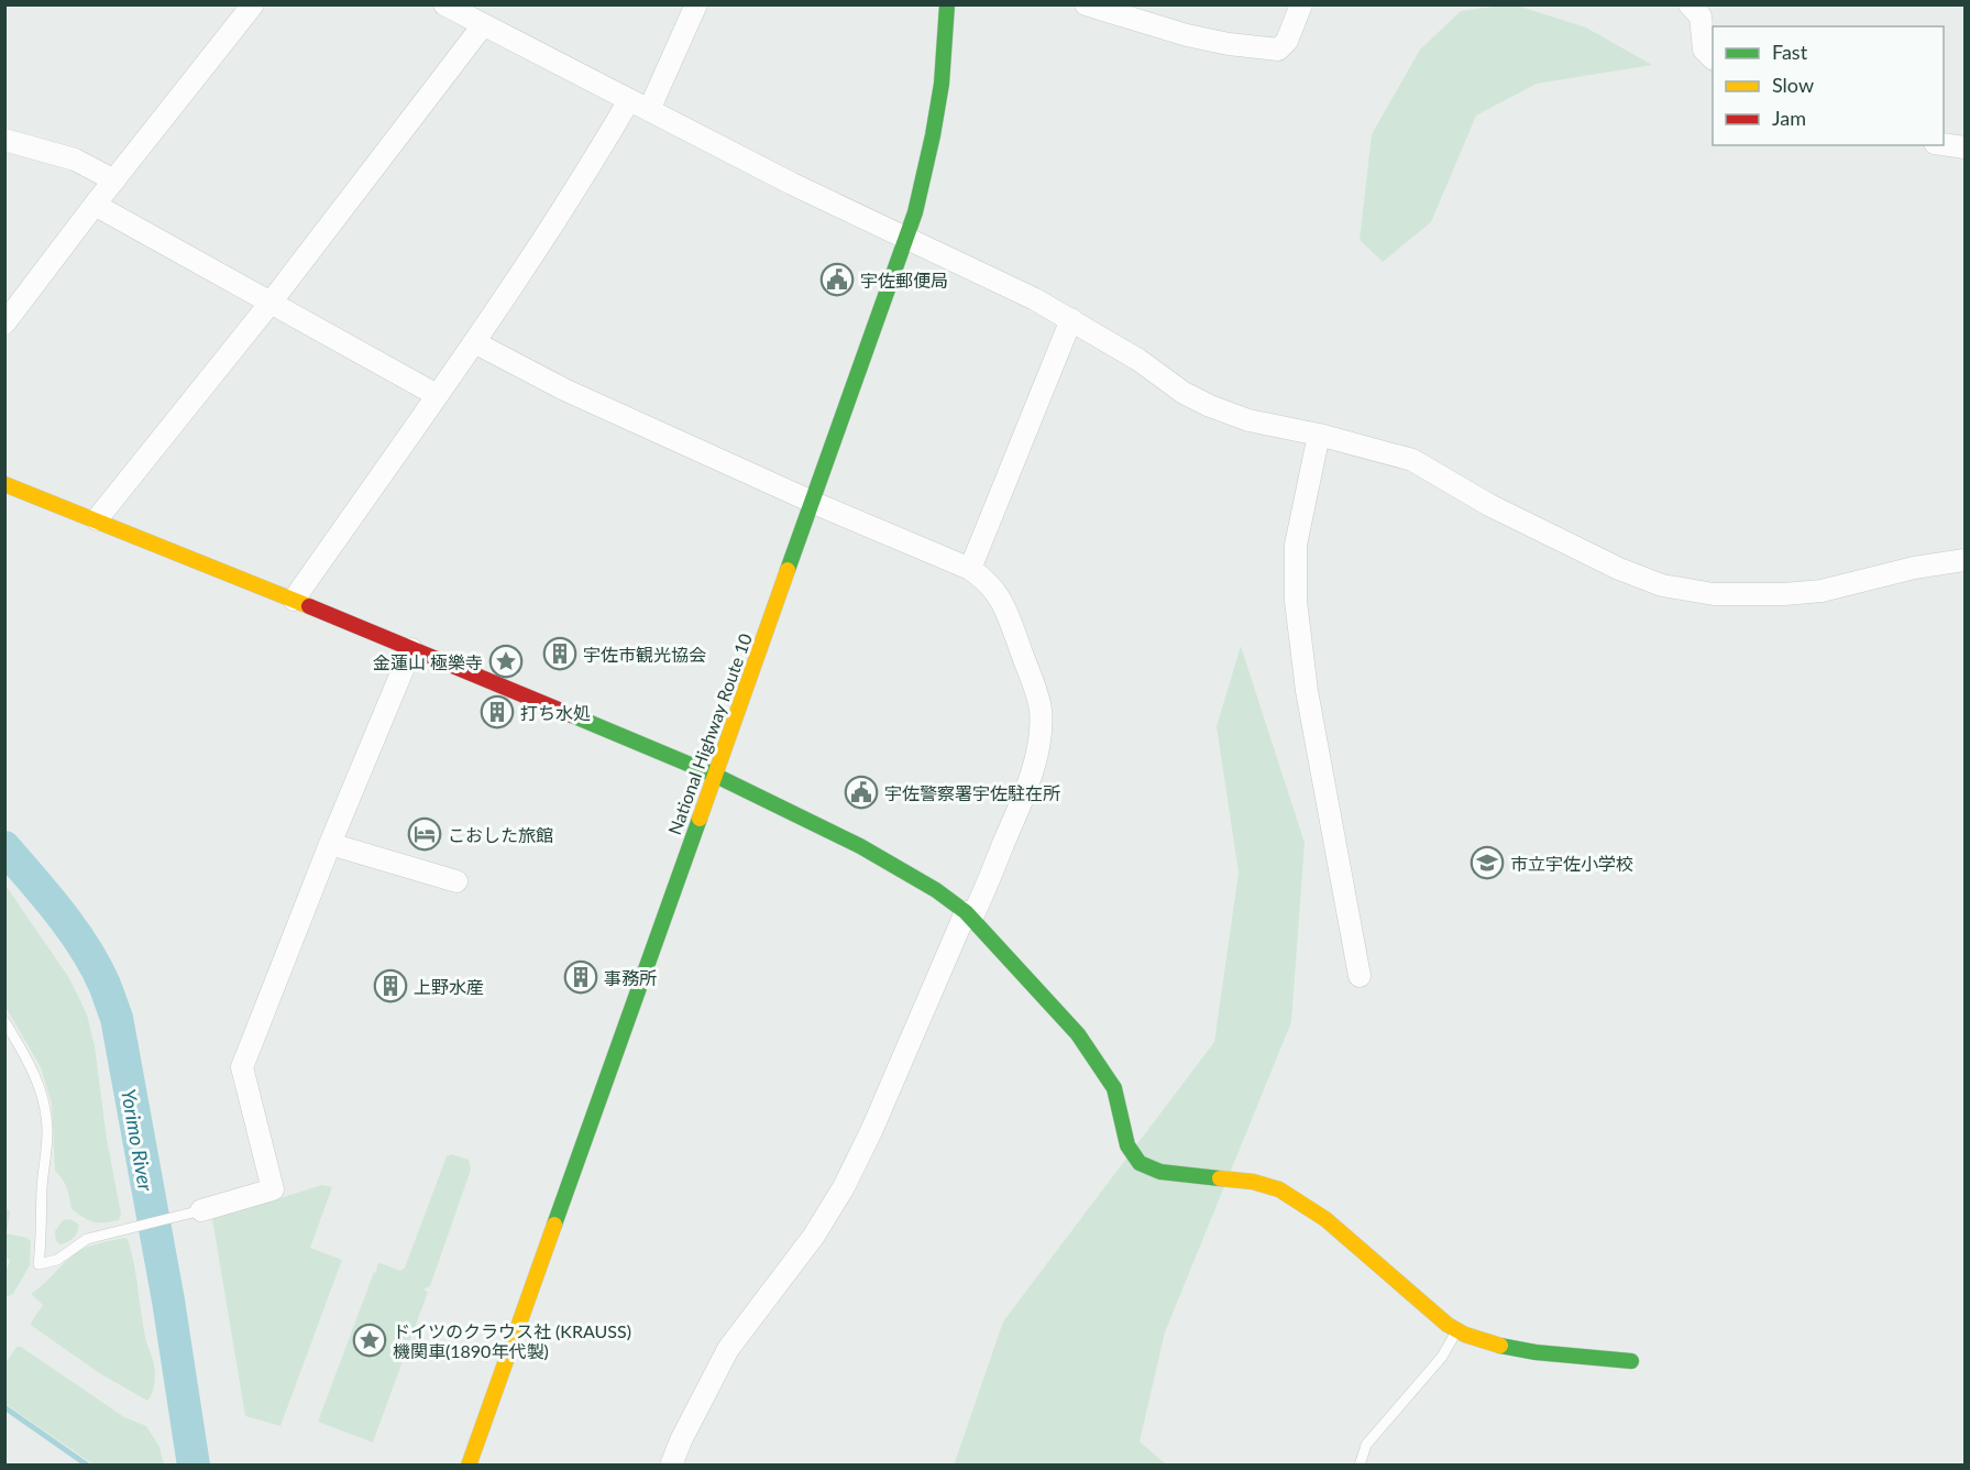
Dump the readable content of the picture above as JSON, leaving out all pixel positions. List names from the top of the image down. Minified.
{"streets":{"main road":["National Highway Route 10"]},"water":["Yorimo River"],"places":{"public building":["宇佐郵便局","宇佐警察署宇佐駐在所"],"building":["宇佐市観光協会","打ち水処","事務所","上野水産"],"place":["金蓮山 極樂寺","ドイツのクラウス社 (KRAUSS) 機関車(1890年代製)"],"hotel":["こおした旅館"],"school or university":["市立宇佐小学校"]},"legend":["Fast","Slow","Jam"]}
